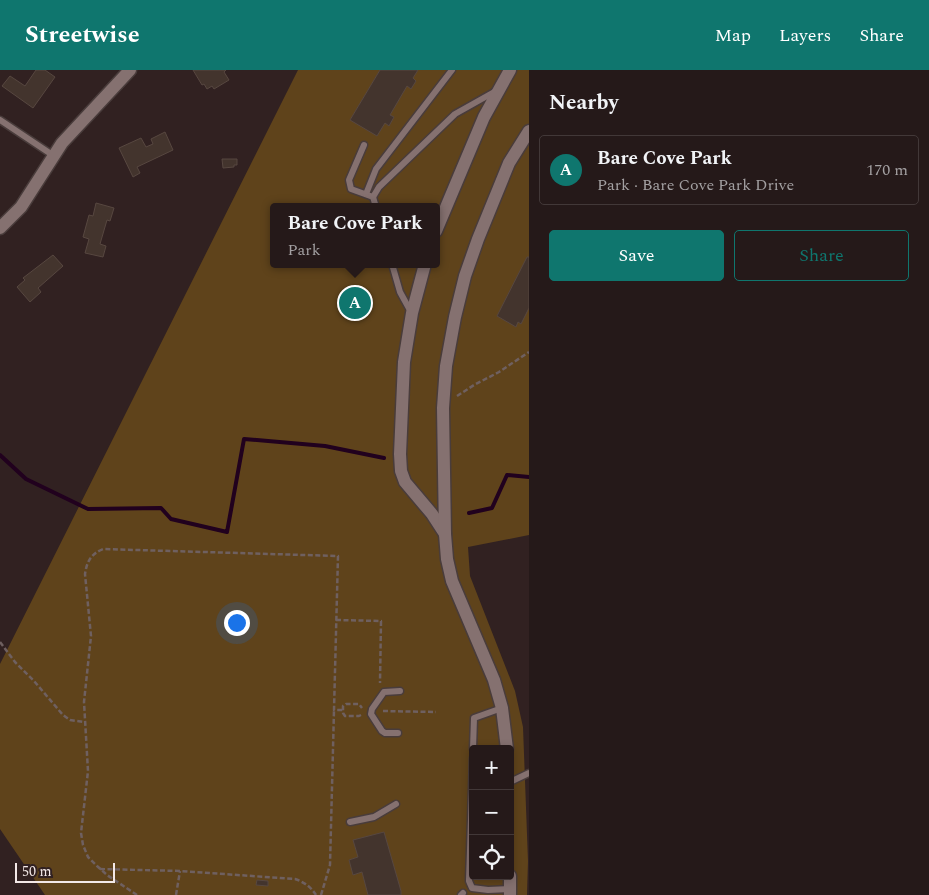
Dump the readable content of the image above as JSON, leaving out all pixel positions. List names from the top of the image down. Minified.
{"scale_bar":"50 m","page":{"header":"Streetwise","nav":["Map","Layers","Share"],"heading":"Nearby","list":[{"mark":"A","name":"Bare Cove Park","note":"Park · Bare Cove Park Drive","value":"170 m"}],"popup":["Bare Cove Park","Park"],"buttons":["Save","Share"],"pins":"A","map_buttons":["+","−"],"scale":"50 m"}}
